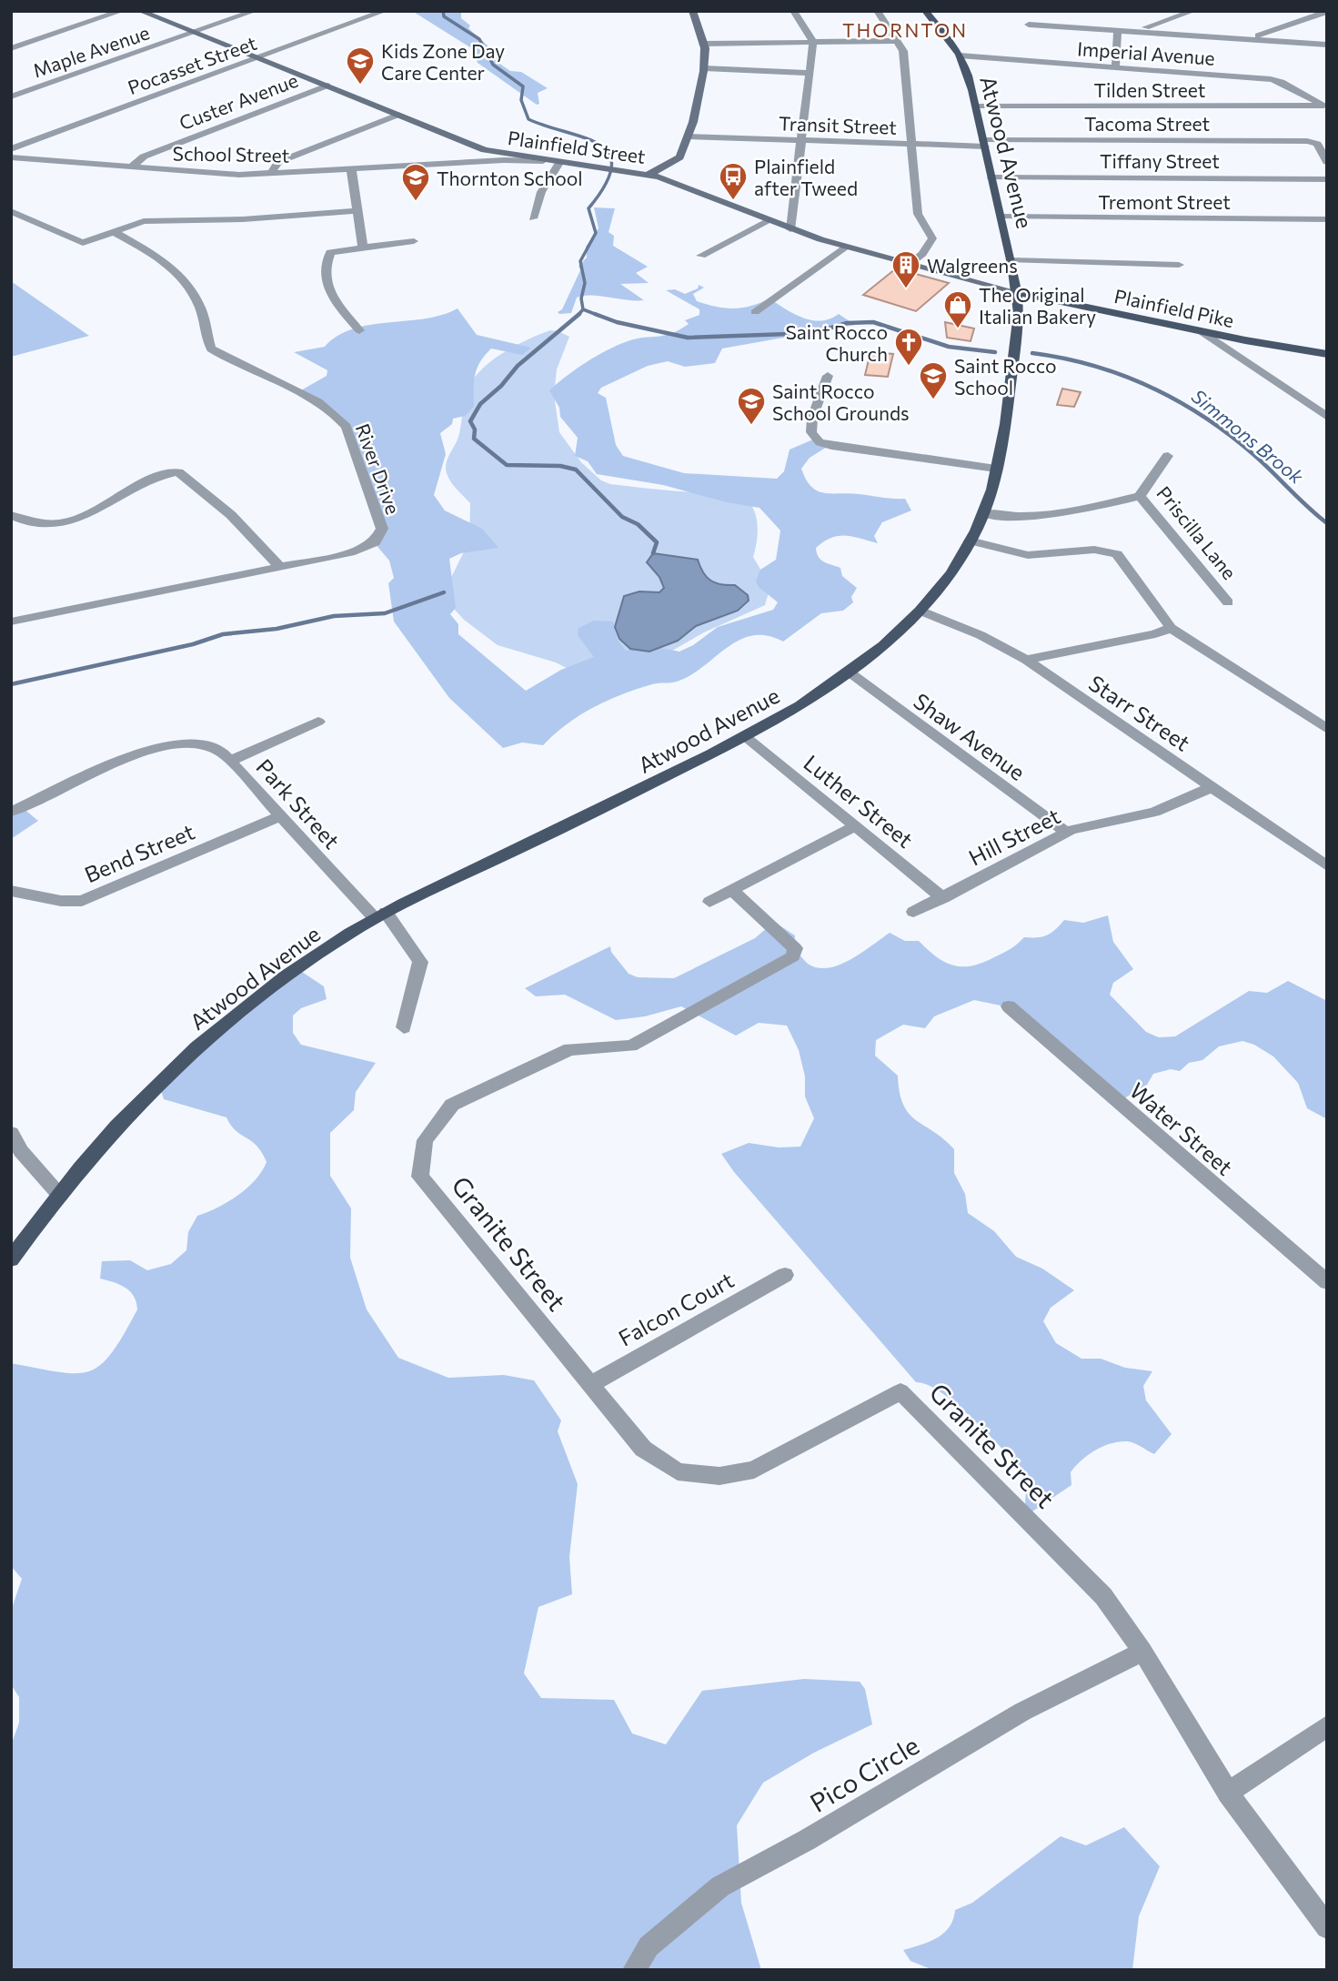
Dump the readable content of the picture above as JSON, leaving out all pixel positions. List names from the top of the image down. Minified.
{"streets":{"main road":["Plainfield Street","Atwood Avenue","Plainfield Pike"],"street":["Maple Avenue","Imperial Avenue","Pocasset Street","Tilden Street","Custer Avenue","Tacoma Street","Transit Street","School Street","Tiffany Street","Tremont Street","River Drive","Priscilla Lane","Starr Street","Shaw Avenue","Luther Street","Park Street","Hill Street","Bend Street","Water Street","Granite Street","Falcon Court","Pico Circle"]},"crossings":[["Maple Avenue","Plainfield Street"],["Imperial Avenue","Tilden Street"],["Imperial Avenue","Atwood Avenue"],["Pocasset Street","Plainfield Street"],["Tilden Street","Atwood Avenue"],["Custer Avenue","Plainfield Street"],["Custer Avenue","School Street"],["Tacoma Street","Transit Street"],["Tacoma Street","Atwood Avenue"],["Transit Street","Atwood Avenue"],["Plainfield Street","Atwood Avenue"],["Plainfield Street","School Street"],["Plainfield Street","Plainfield Pike"],["Atwood Avenue","Tiffany Street"],["Atwood Avenue","Tremont Street"],["Atwood Avenue","Plainfield Pike"],["Atwood Avenue","Starr Street"],["Atwood Avenue","Shaw Avenue"],["Atwood Avenue","Luther Street"],["Atwood Avenue","Park Street"],["Starr Street","Hill Street"],["Shaw Avenue","Hill Street"],["Luther Street","Hill Street"],["Park Street","Bend Street"],["Granite Street","Falcon Court"],["Granite Street","Pico Circle"]],"districts":["THORNTON"],"water":["Simmons Brook"],"places":{"school or university":["Kids Zone Day Care Center","Thornton School","Saint Rocco School","Saint Rocco School Grounds"],"bus stop":["Plainfield after Tweed"],"building":["Walgreens"],"shop":["The Original Italian Bakery"],"church":["Saint Rocco Church"]}}
